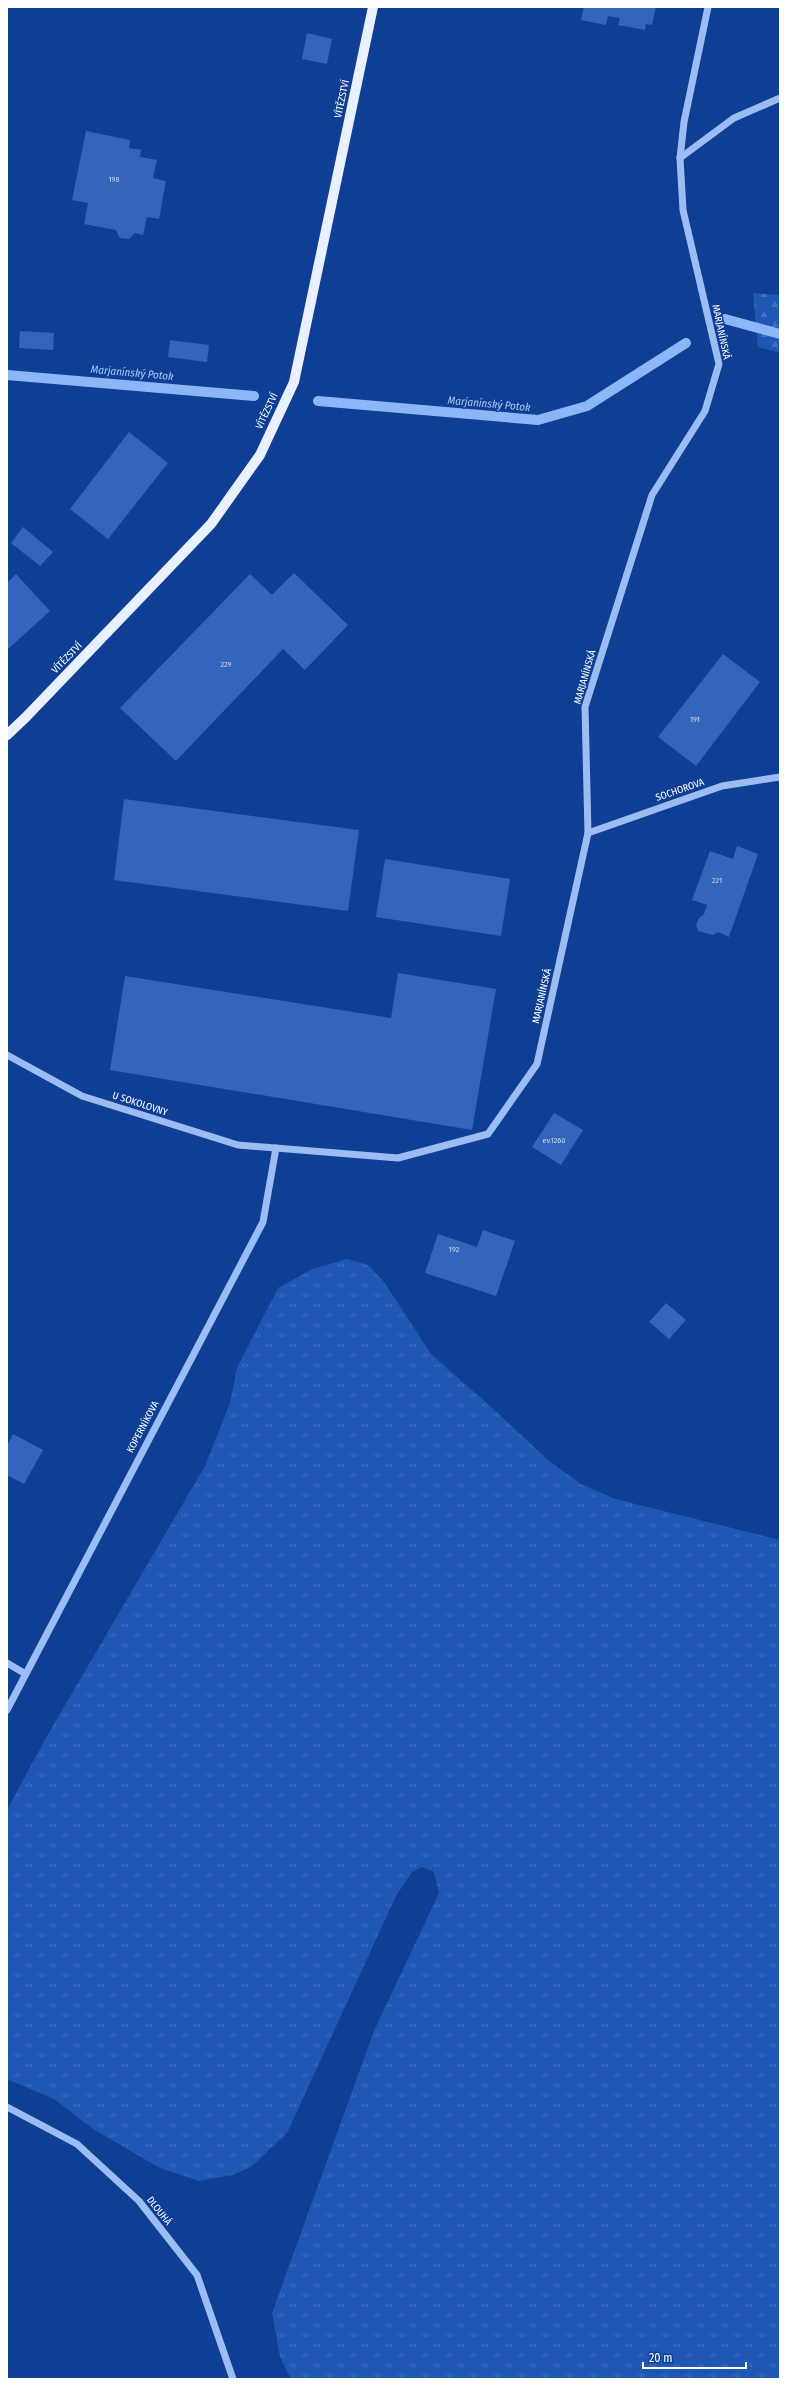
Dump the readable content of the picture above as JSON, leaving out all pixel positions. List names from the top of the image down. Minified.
{"streets":{"main road":["VÍTĚZSTVÍ"],"street":["MARJANÍNSKÁ","SOCHOROVA","U SOKOLOVNY","KOPERNÍKOVA","DLOUHÁ"]},"crossings":[["MARJANÍNSKÁ","SOCHOROVA"],["MARJANÍNSKÁ","U SOKOLOVNY"],["MARJANÍNSKÁ","KOPERNÍKOVA"],["U SOKOLOVNY","KOPERNÍKOVA"]],"water":["Marjanínský Potok"],"house_numbers":["198","229","191","221","ev.1260","192"],"scale_bar":"20 m"}
